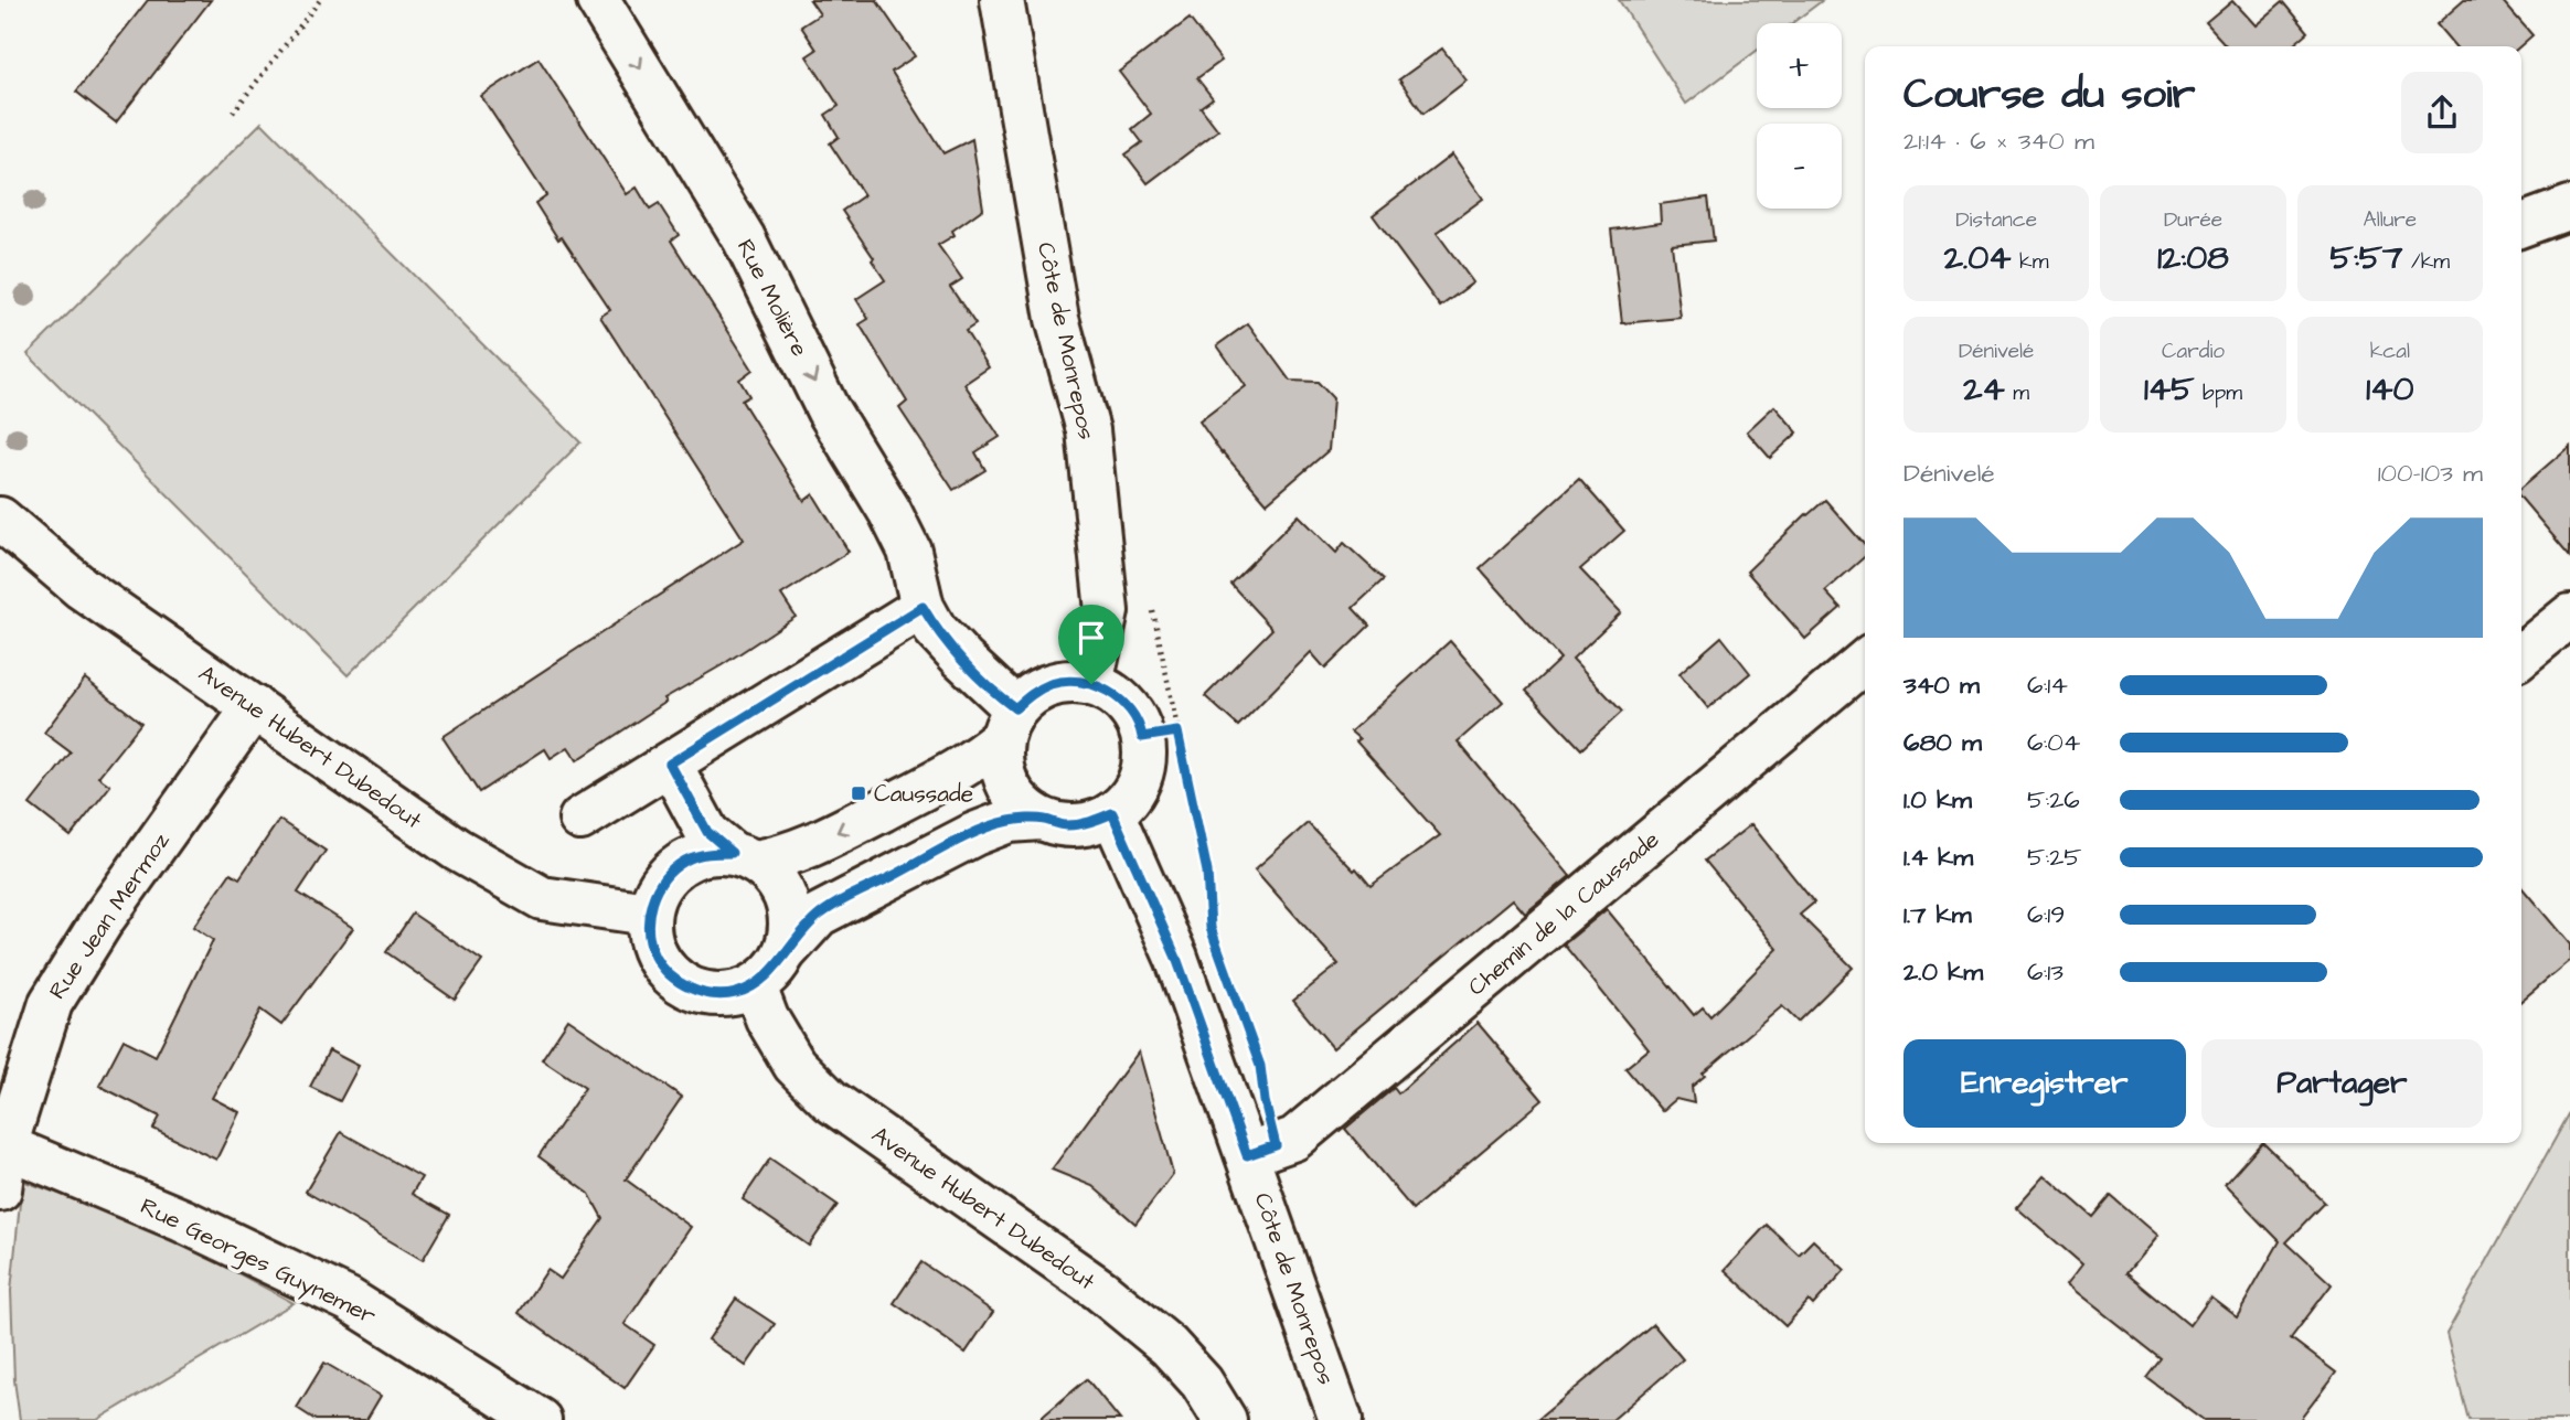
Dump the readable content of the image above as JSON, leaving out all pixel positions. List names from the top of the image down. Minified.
{"streets":{"street":["Rue Molière","Côte de Monrepos","Avenue Hubert Dubedout","Chemin de la Caussade","Rue Jean Mermoz","Rue Georges Guynemer"]},"crossings":[["Rue Molière","Côte de Monrepos"],["Côte de Monrepos","Chemin de la Caussade"],["Avenue Hubert Dubedout","Rue Jean Mermoz"],["Rue Jean Mermoz","Rue Georges Guynemer"]],"one_way":["Rue Molière"],"places":{"transit":["Caussade"]},"page":{"map_buttons":["+","−"],"heading":["Course du soir","21:14 · 6 × 340 m"],"stats":[["Distance","2.04 km"],["Durée","12:08"],["Allure","5:57 /km"],["Dénivelé","24 m"],["Cardio","145 bpm"],["kcal","140"]],"chart":["Dénivelé","100–103 m"],"list":[{"name":"340 m","note":"6:14"},{"name":"680 m","note":"6:04"},{"name":"1.0 km","note":"5:26"},{"name":"1.4 km","note":"5:25"},{"name":"1.7 km","note":"6:19"},{"name":"2.0 km","note":"6:13"}],"buttons":["Enregistrer","Partager"]}}
